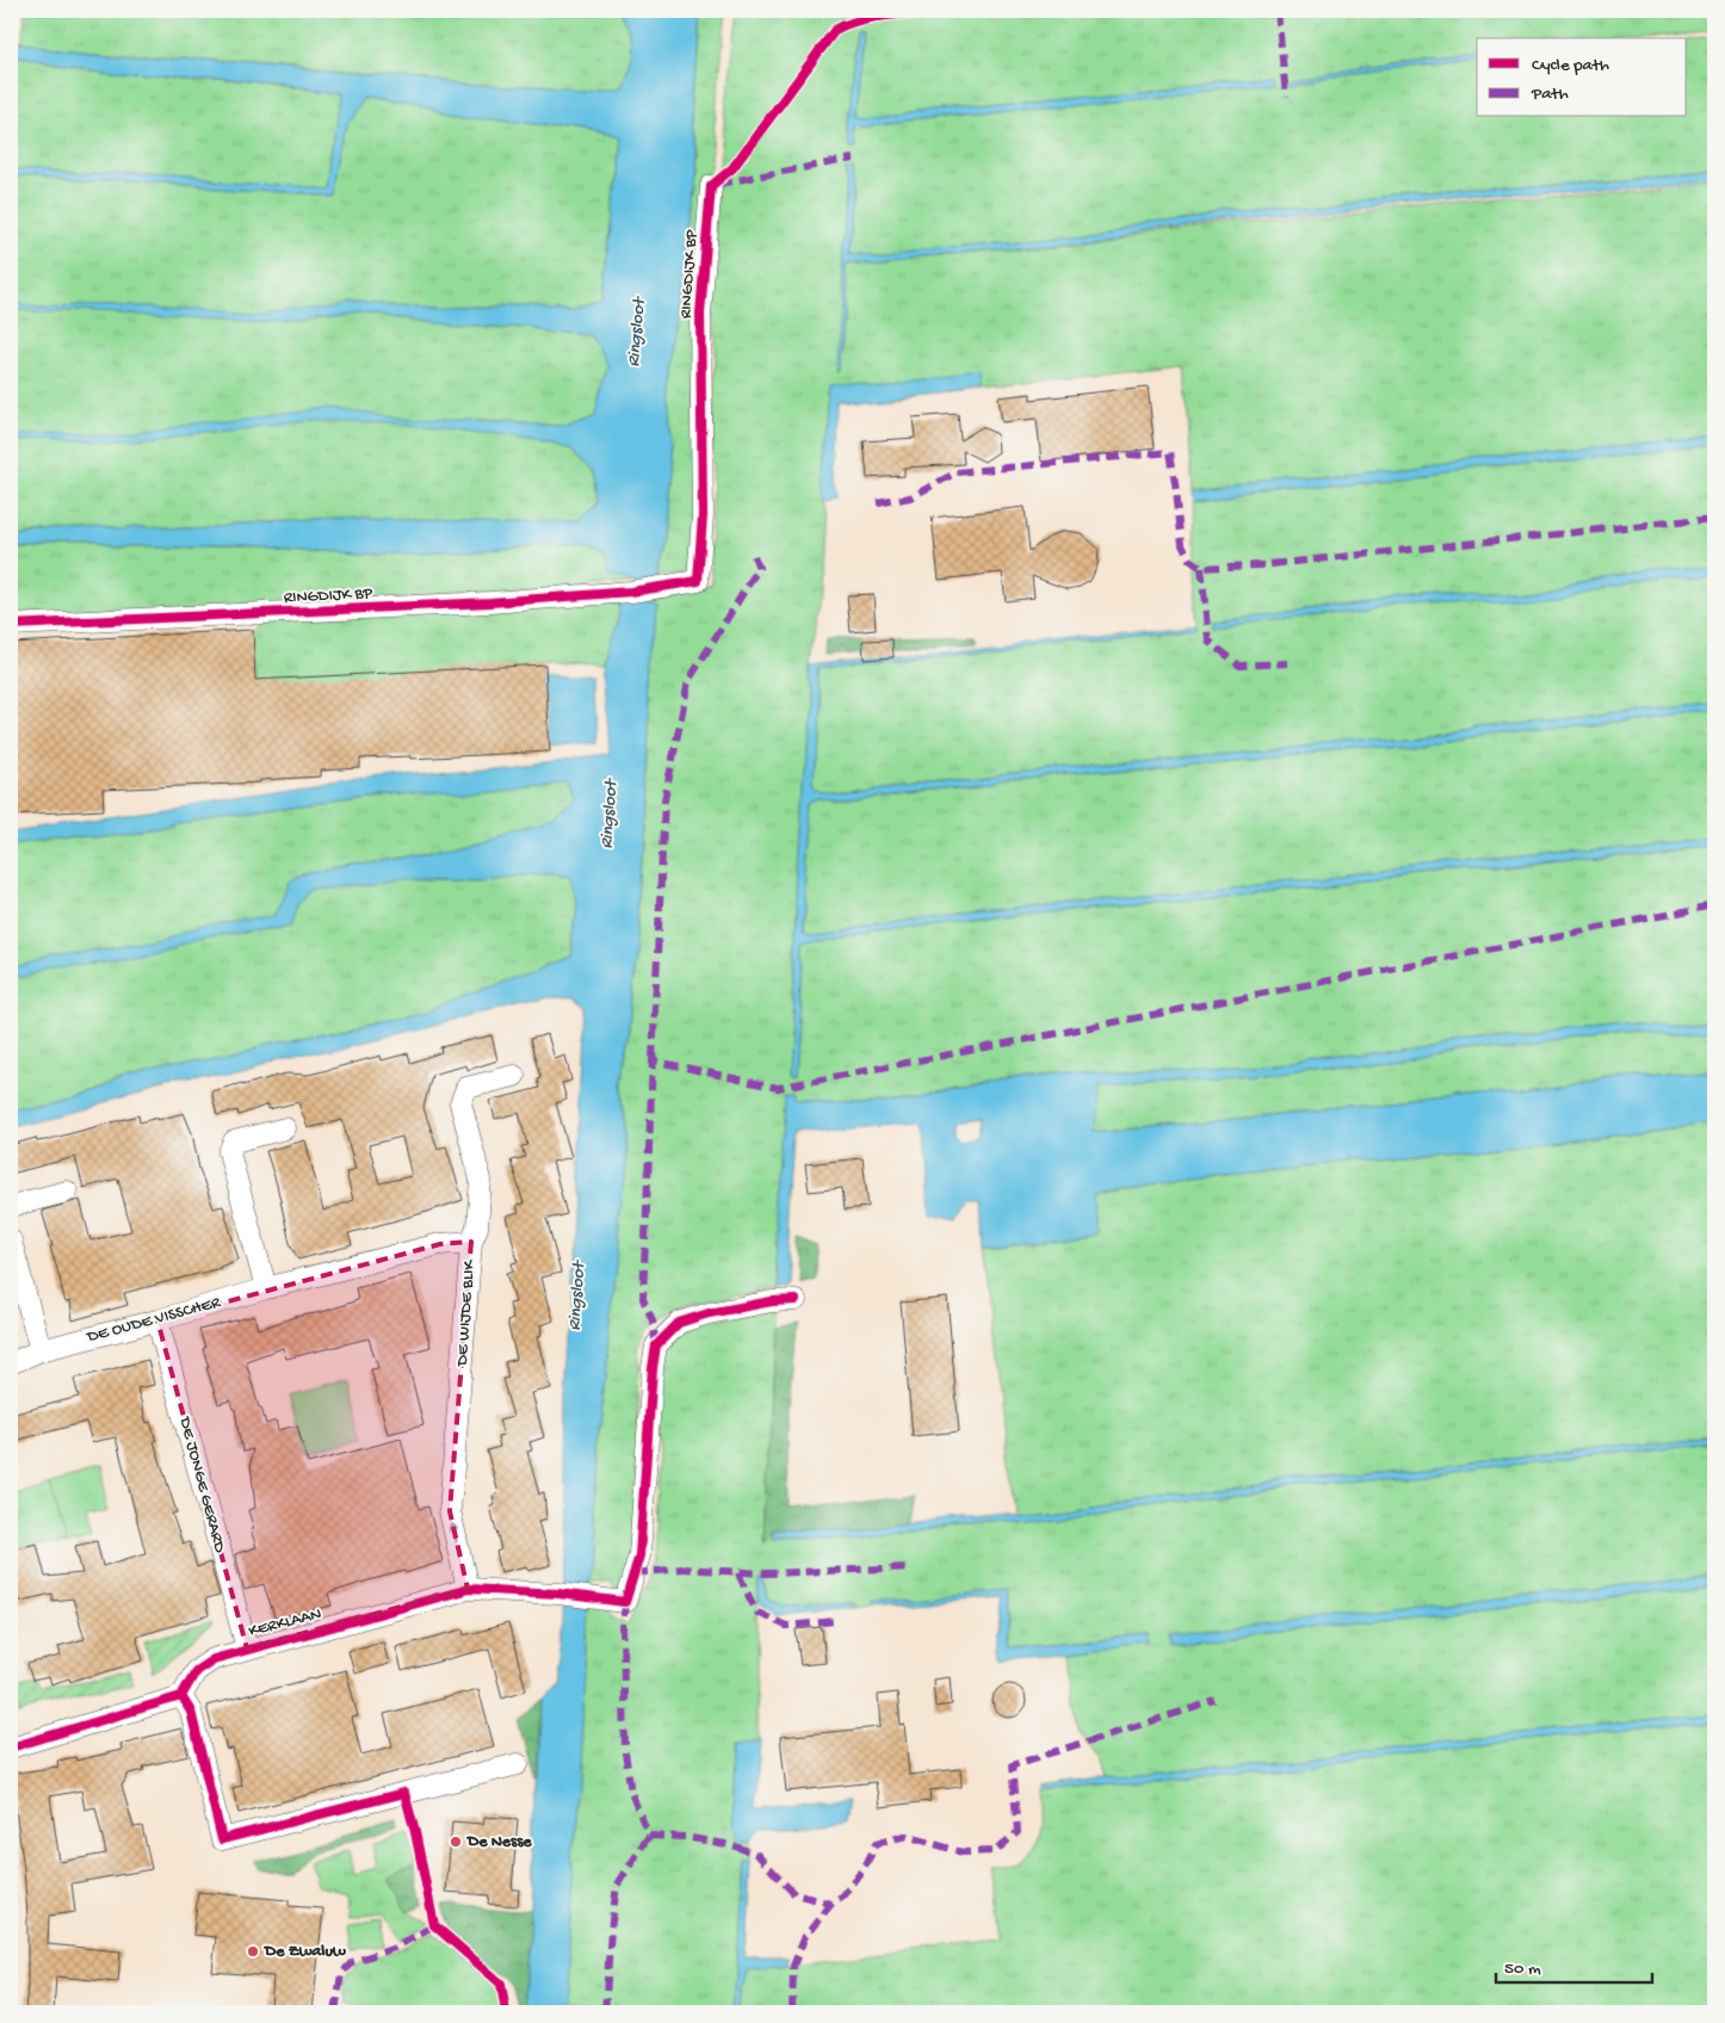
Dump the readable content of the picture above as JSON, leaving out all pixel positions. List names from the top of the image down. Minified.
{"streets":{"street":["RINGDIJK BP","DE WIJDE BLIK","DE OUDE VISSCHER","DE JONGE GERARD","KERKLAAN"]},"crossings":[["DE WIJDE BLIK","DE OUDE VISSCHER"],["DE WIJDE BLIK","KERKLAAN"],["DE OUDE VISSCHER","DE JONGE GERARD"],["DE JONGE GERARD","KERKLAAN"]],"one_way":["DE WIJDE BLIK"],"water":["Ringsloot"],"places":["De Nesse","De Zwaluw"],"legend":["Cycle path","Path"],"scale_bar":"50 m"}
